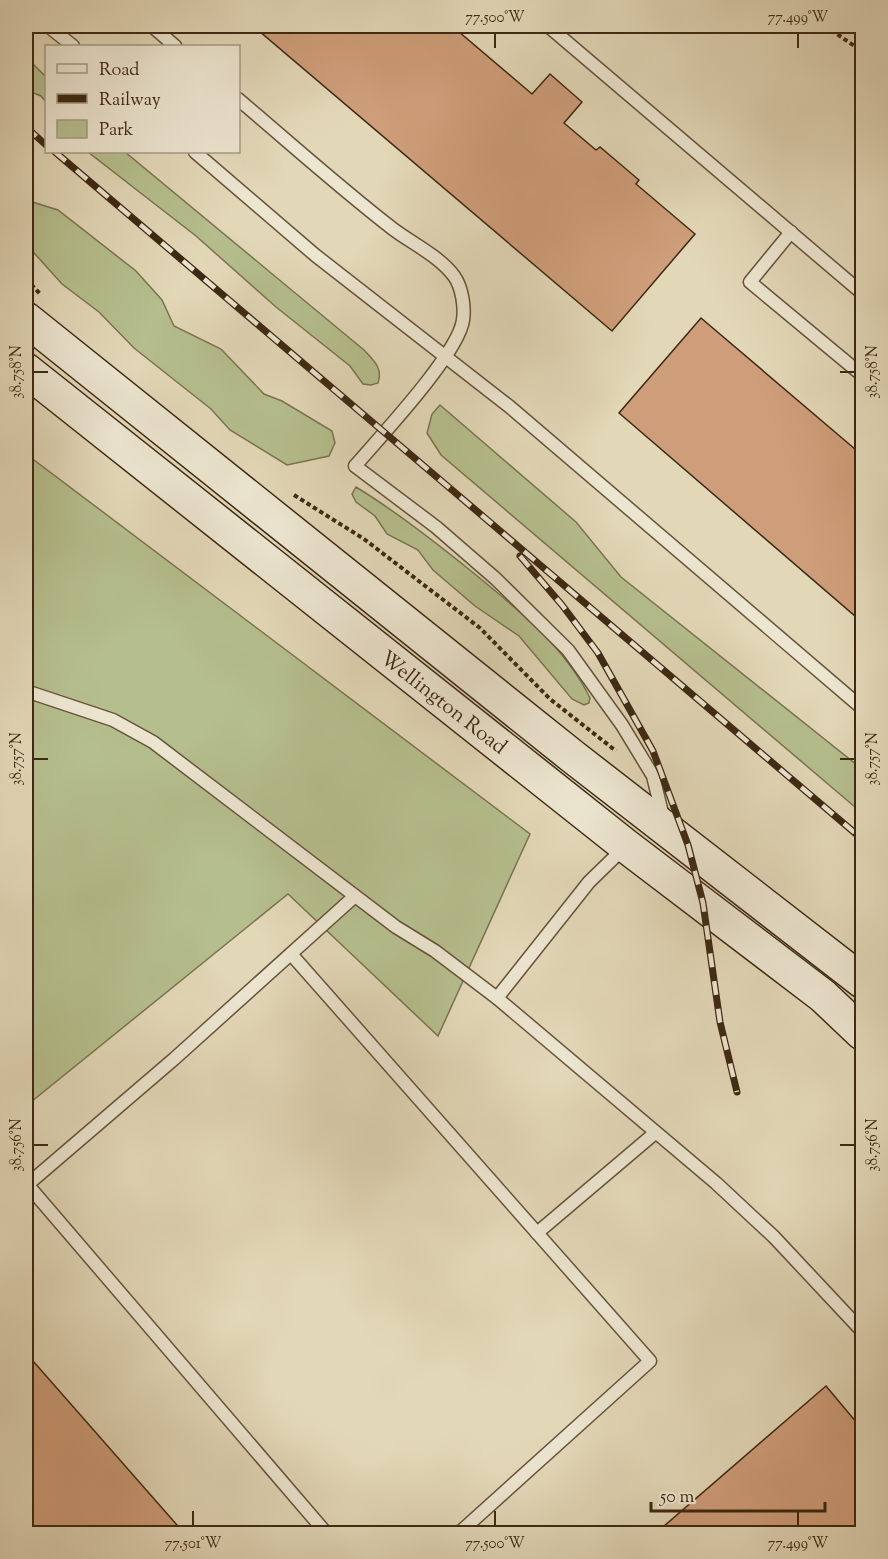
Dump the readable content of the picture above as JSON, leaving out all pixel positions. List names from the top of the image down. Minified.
{"streets":{"main road":["Wellington Road"]},"legend":["Road","Railway","Park"],"scale_bar":"50 m","coordinates":["77.500°W","77.499°W","38.758°N","38.757°N","38.756°N","77.501°W"]}
